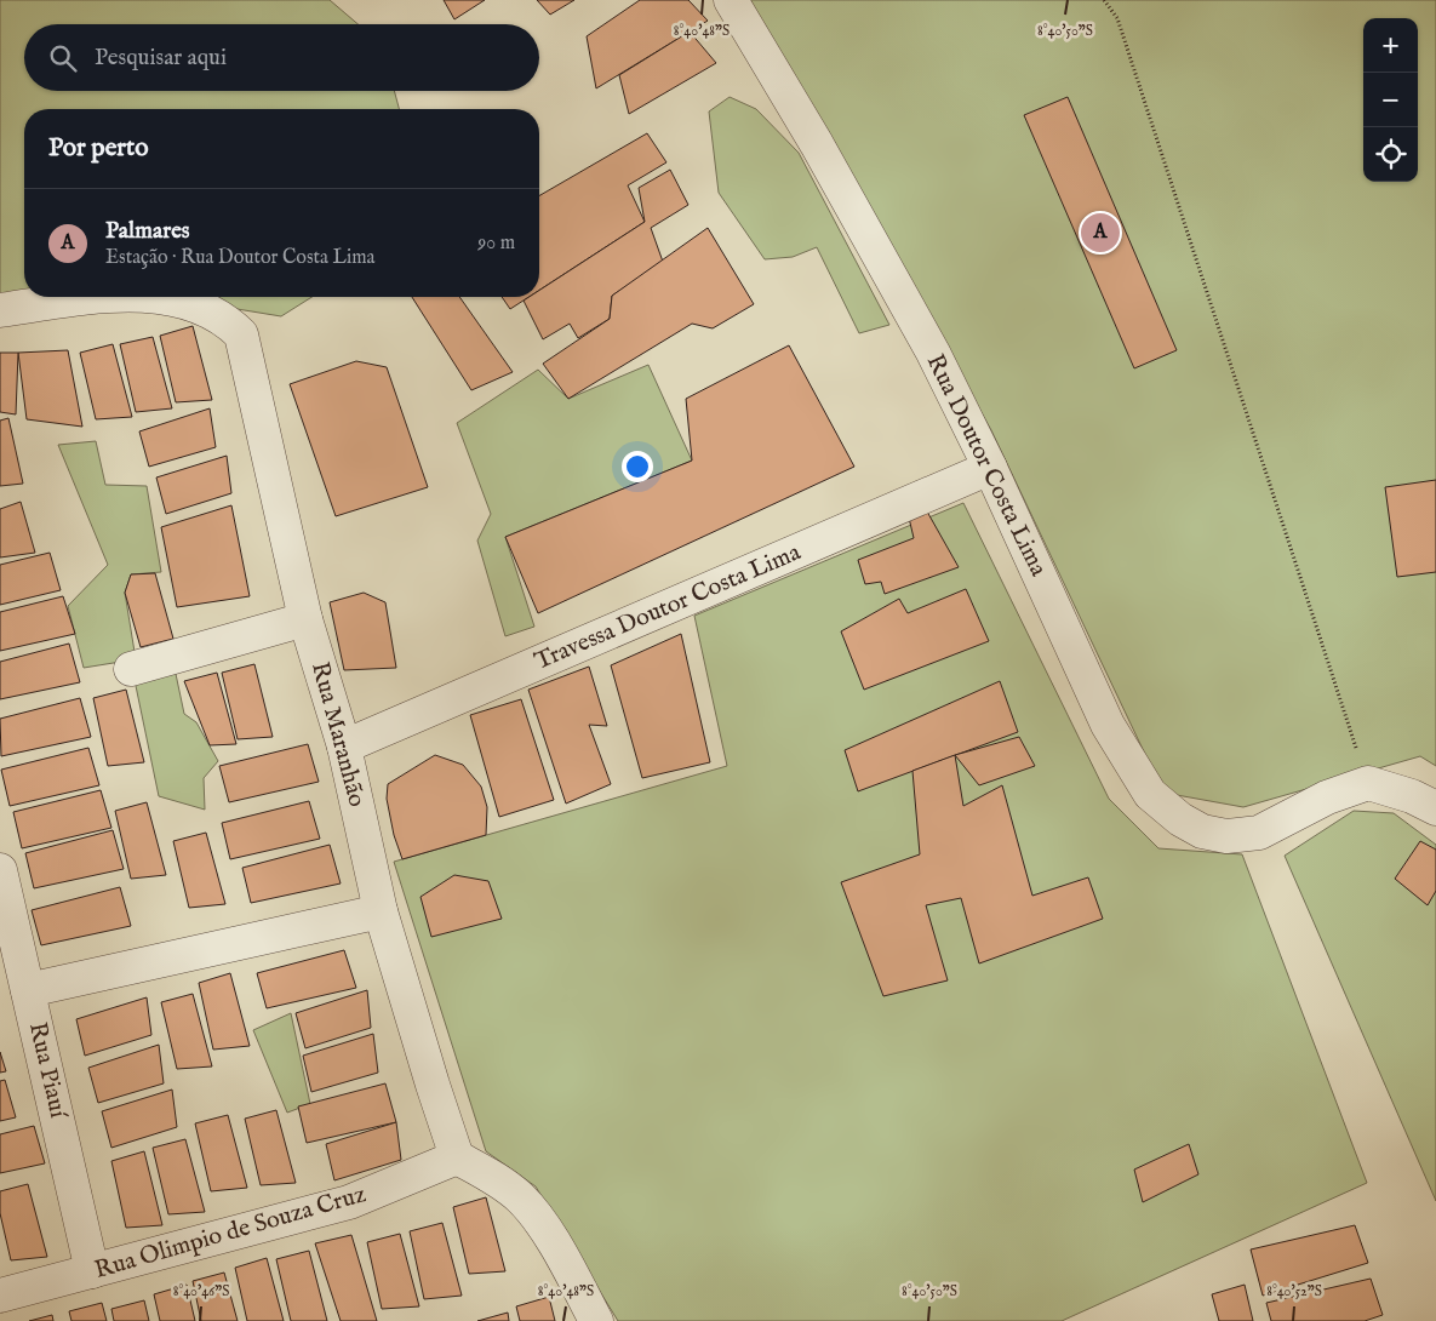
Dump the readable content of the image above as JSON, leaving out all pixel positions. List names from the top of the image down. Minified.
{"streets":{"street":["Rua Doutor Costa Lima","Travessa Doutor Costa Lima","Rua Maranhão","Rua Piauí","Rua Olimpio de Souza Cruz"]},"crossings":[["Rua Doutor Costa Lima","Travessa Doutor Costa Lima"],["Travessa Doutor Costa Lima","Rua Maranhão"],["Rua Maranhão","Rua Olimpio de Souza Cruz"],["Rua Piauí","Rua Olimpio de Souza Cruz"]],"page":{"map_buttons":["+","−"],"search":"Pesquisar aqui","heading":"Por perto","list":[{"mark":"A","name":"Palmares","note":"Estação · Rua Doutor Costa Lima","value":"90 m"}],"pins":"A"},"coordinates":["8°40'48\"S","8°40'50\"S","8°40'46\"S","8°40'52\"S"]}
